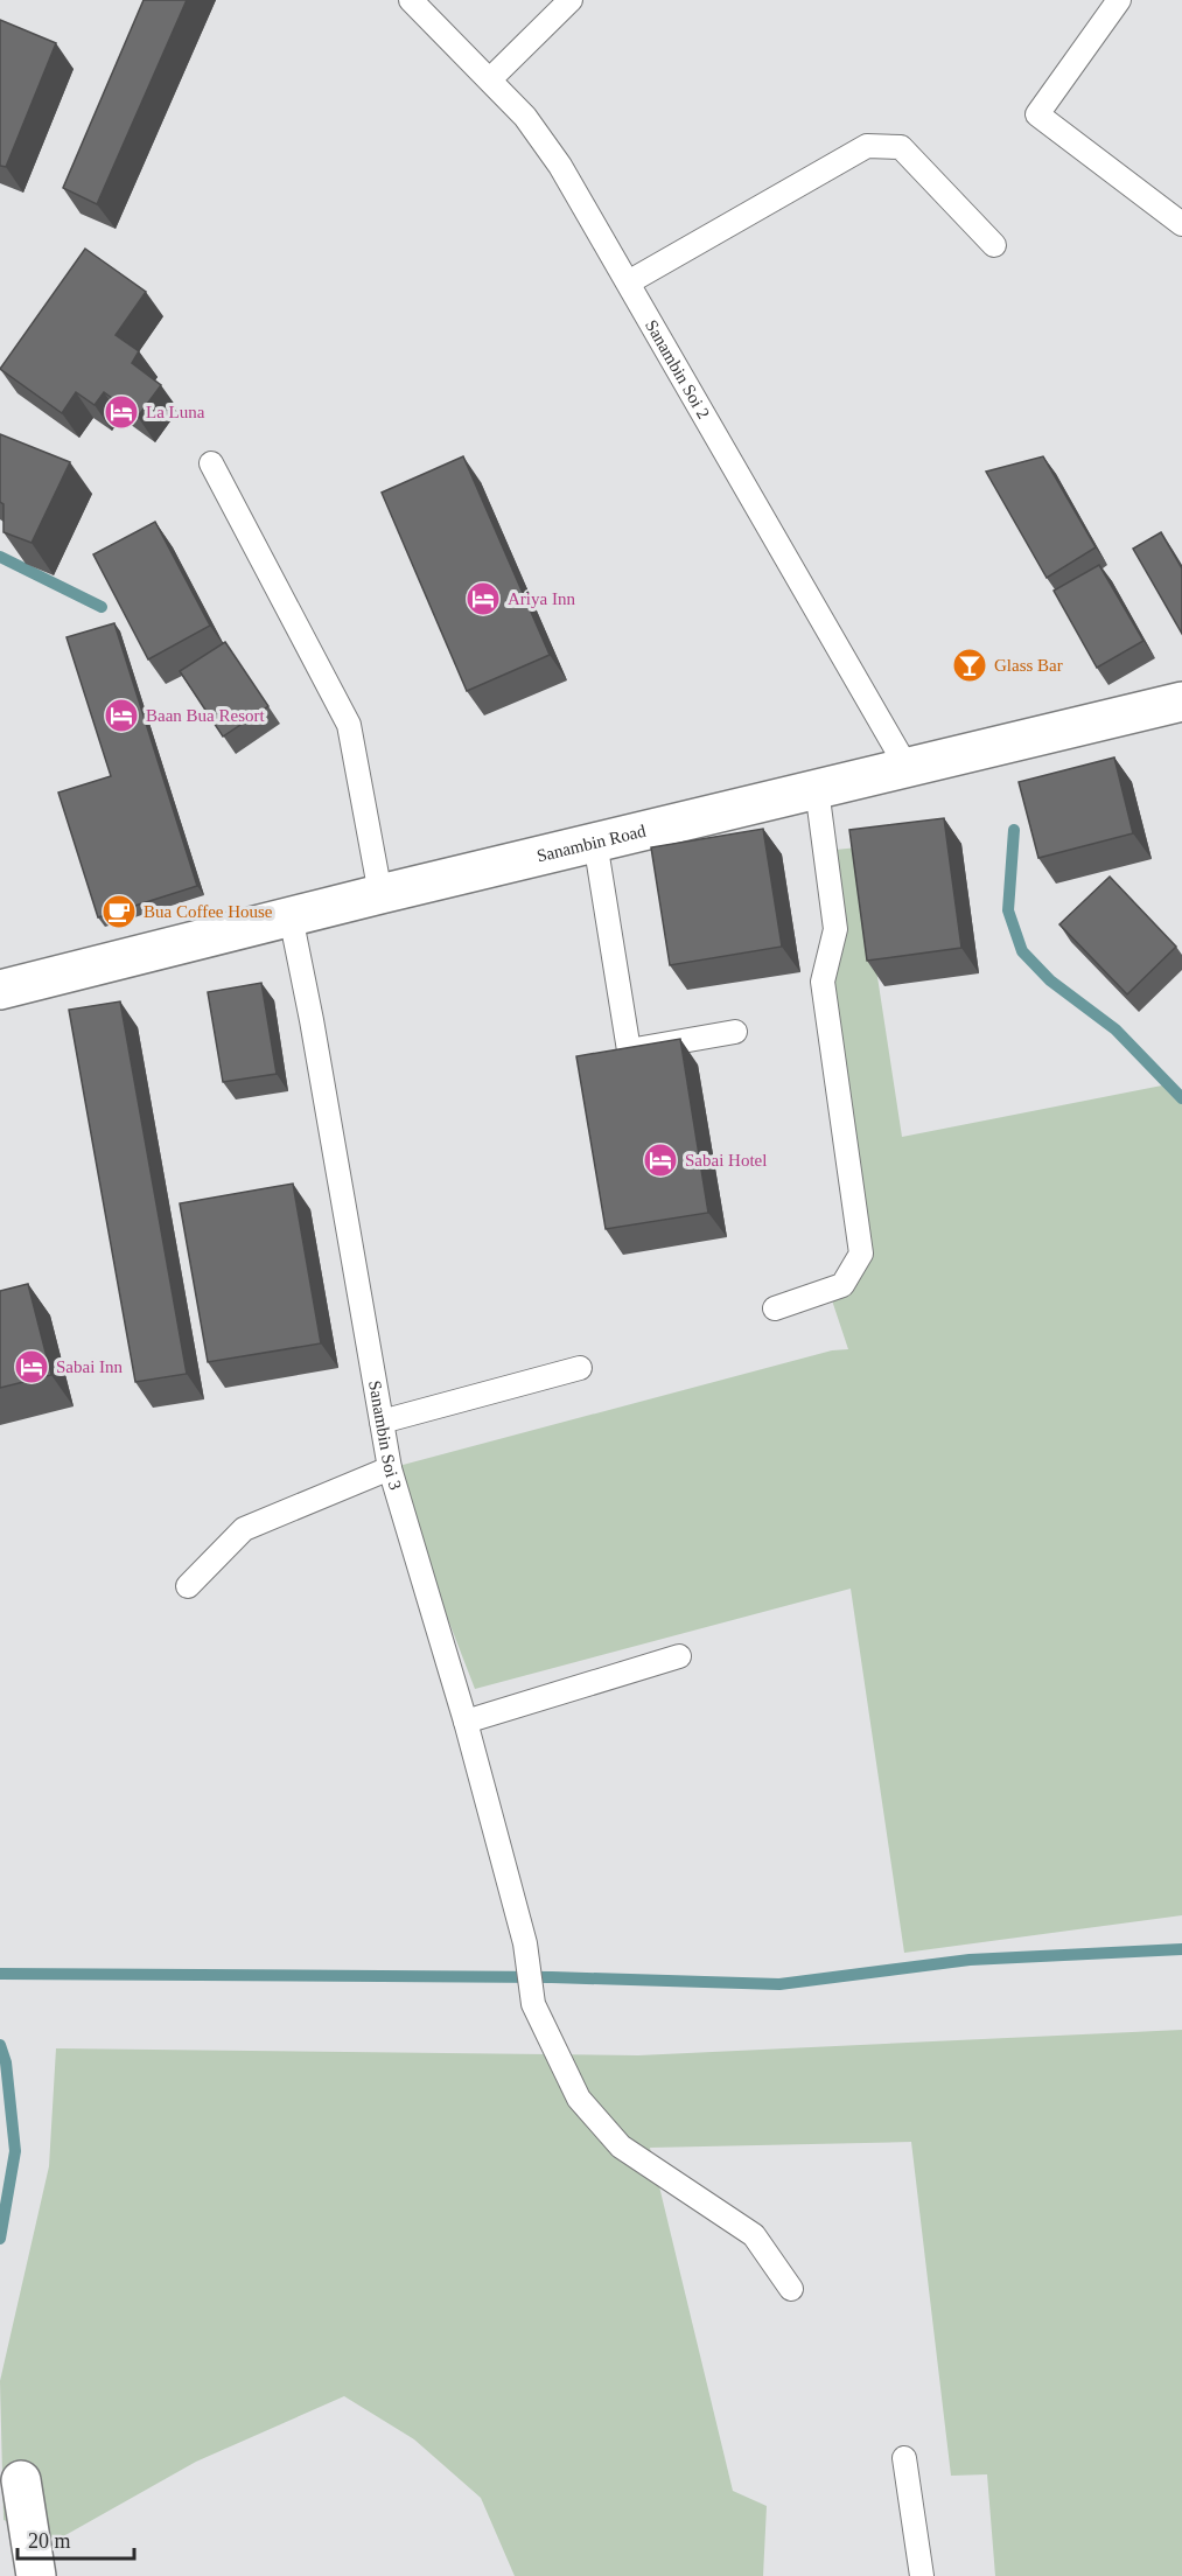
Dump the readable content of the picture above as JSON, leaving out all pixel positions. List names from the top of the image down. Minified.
{"streets":{"street":["Sanambin Road"],"lane":["Sanambin Soi 2","Sanambin Soi 3"]},"crossings":[["Sanambin Soi 2","Sanambin Road"],["Sanambin Road","Sanambin Soi 3"]],"places":{"hotel":["La Luna","Ariya Inn","Baan Bua Resort","Sabai Hotel","Sabai Inn"],"bar":["Glass Bar"],"cafe":["Bua Coffee House"]},"scale_bar":"20 m"}
